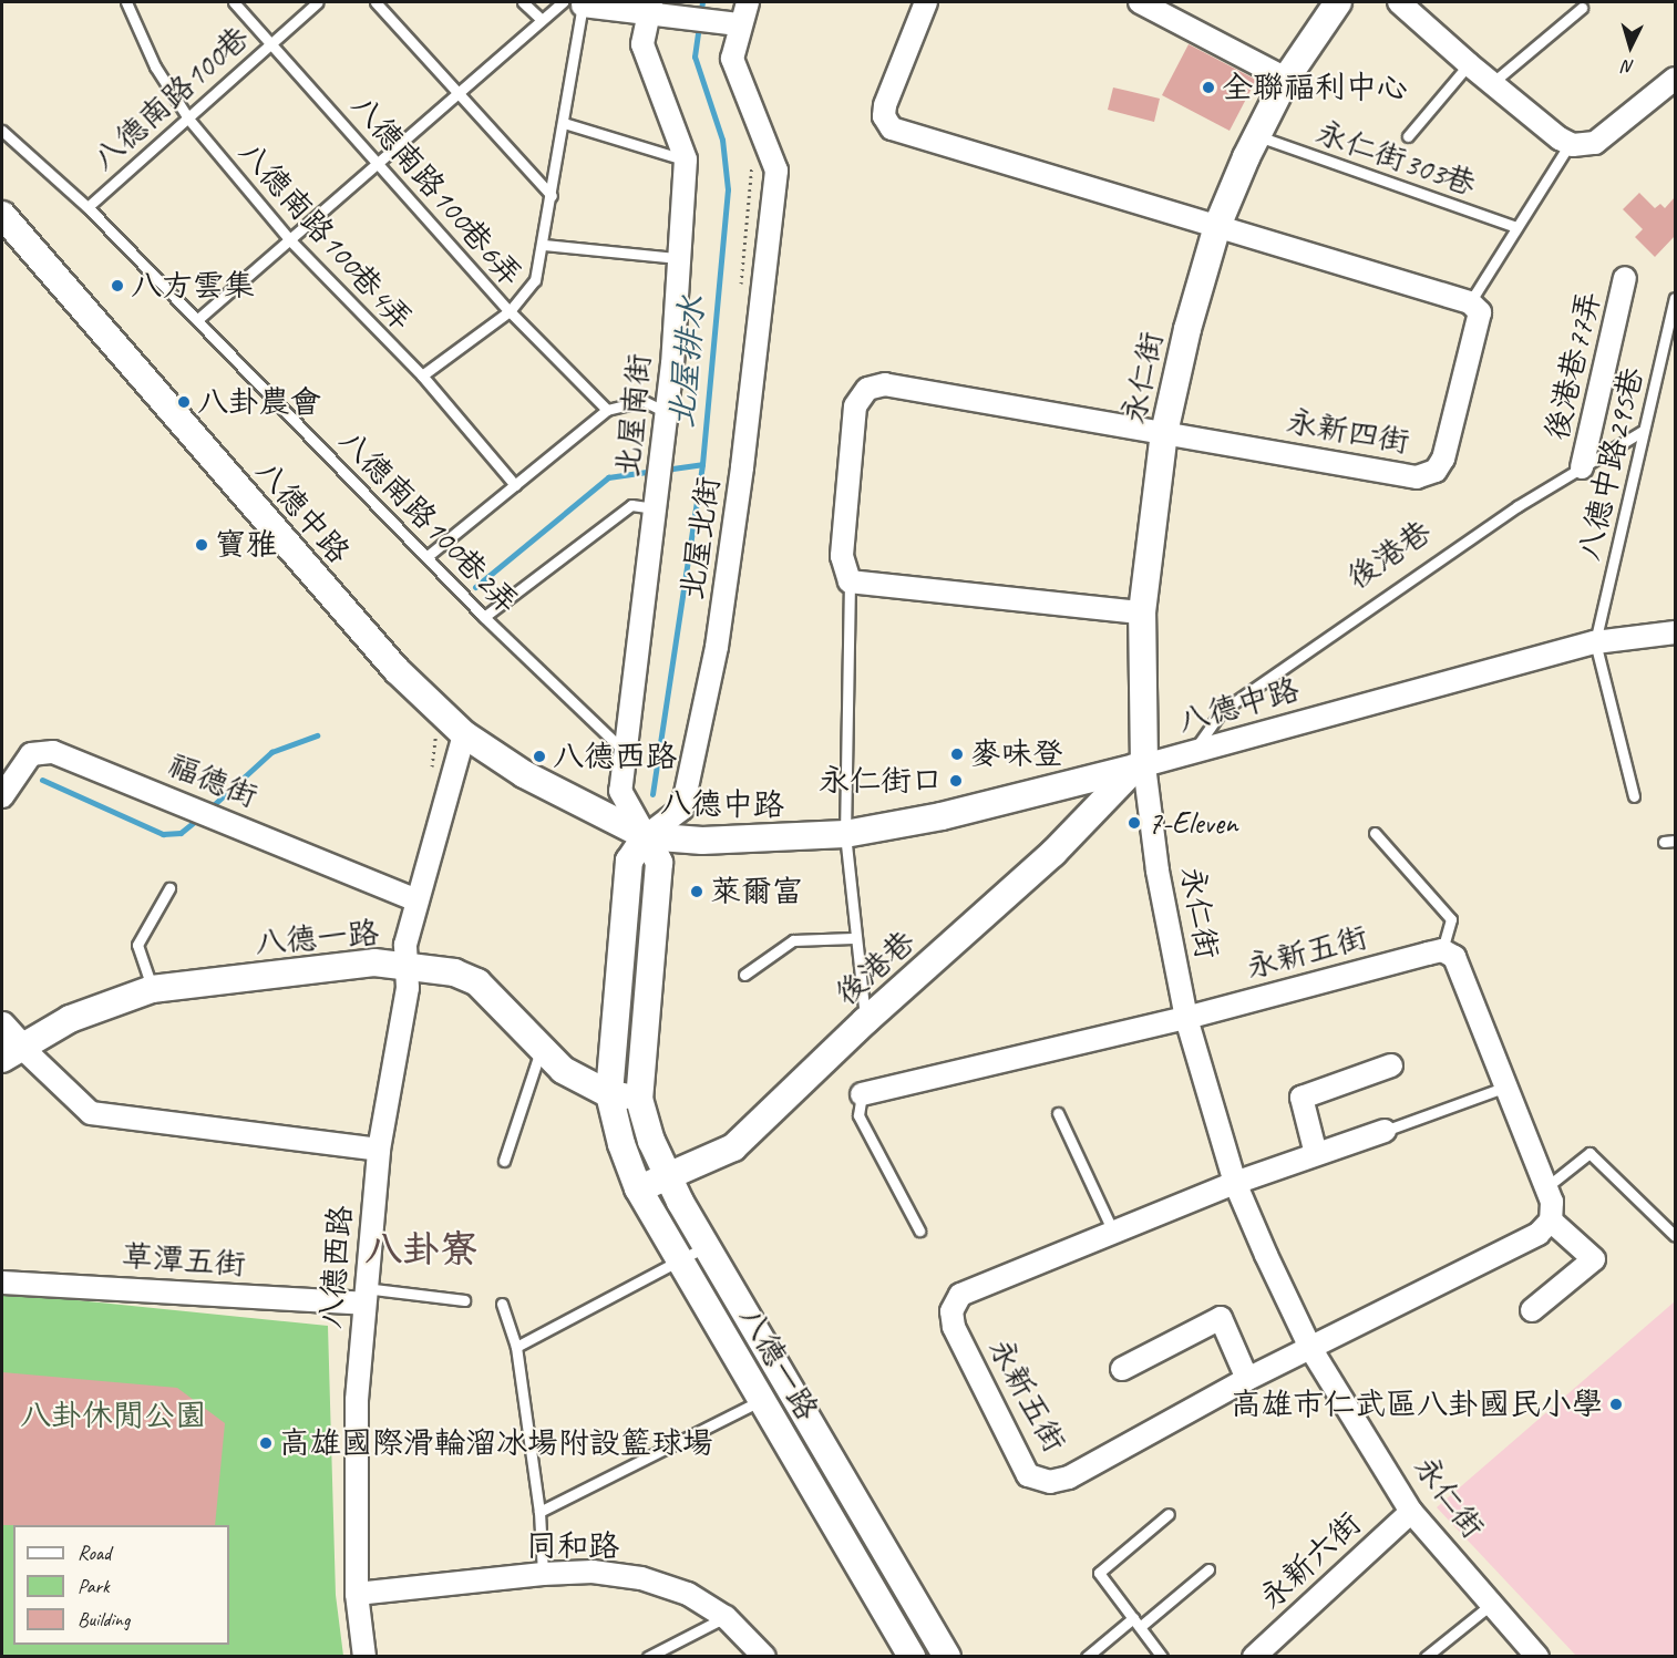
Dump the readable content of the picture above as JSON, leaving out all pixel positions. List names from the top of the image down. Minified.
{"streets":{"street":["後港巷77弄","永仁街","北屋南街","永新四街","八德中路","北屋北街","後港巷","福德街","八德一路","永新五街","草潭五街","八德西路","同和路","永新六街"],"lane":["八德南路100巷","永仁街303巷","八德南路100巷6弄","八德南路100巷4弄","八德中路295巷","八德南路100巷2弄"]},"crossings":[["八德南路100巷","八德南路100巷6弄"],["八德南路100巷","八德南路100巷4弄"],["八德南路100巷","八德南路100巷2弄"],["永仁街303巷","永仁街"],["後港巷77弄","後港巷"],["永仁街","永新四街"],["永仁街","八德中路"],["永仁街","後港巷"],["永仁街","永新五街"],["永仁街","永新六街"],["北屋南街","八德中路"],["北屋南街","八德南路100巷2弄"],["北屋南街","北屋北街"],["北屋南街","八德一路"],["八德中路295巷","八德中路"],["八德中路295巷","後港巷"],["八德中路","北屋北街"],["八德中路","後港巷"],["八德中路","八德一路"],["八德中路","八德西路"],["北屋北街","八德一路"],["後港巷","八德一路"],["福德街","八德西路"],["八德一路","八德西路"],["草潭五街","八德西路"],["八德西路","同和路"]],"districts":["八卦寮"],"water":["北屋排水"],"parks":["八卦休閒公園"],"places":["全聯福利中心","八方雲集","八卦農會","寶雅","麥味登","八德西路","永仁街口","7-Eleven","萊爾富","高雄市仁武區八卦國民小學","高雄國際滑輪溜冰場附設籃球場"],"legend":["Road","Park","Building"],"north":"bottom"}
